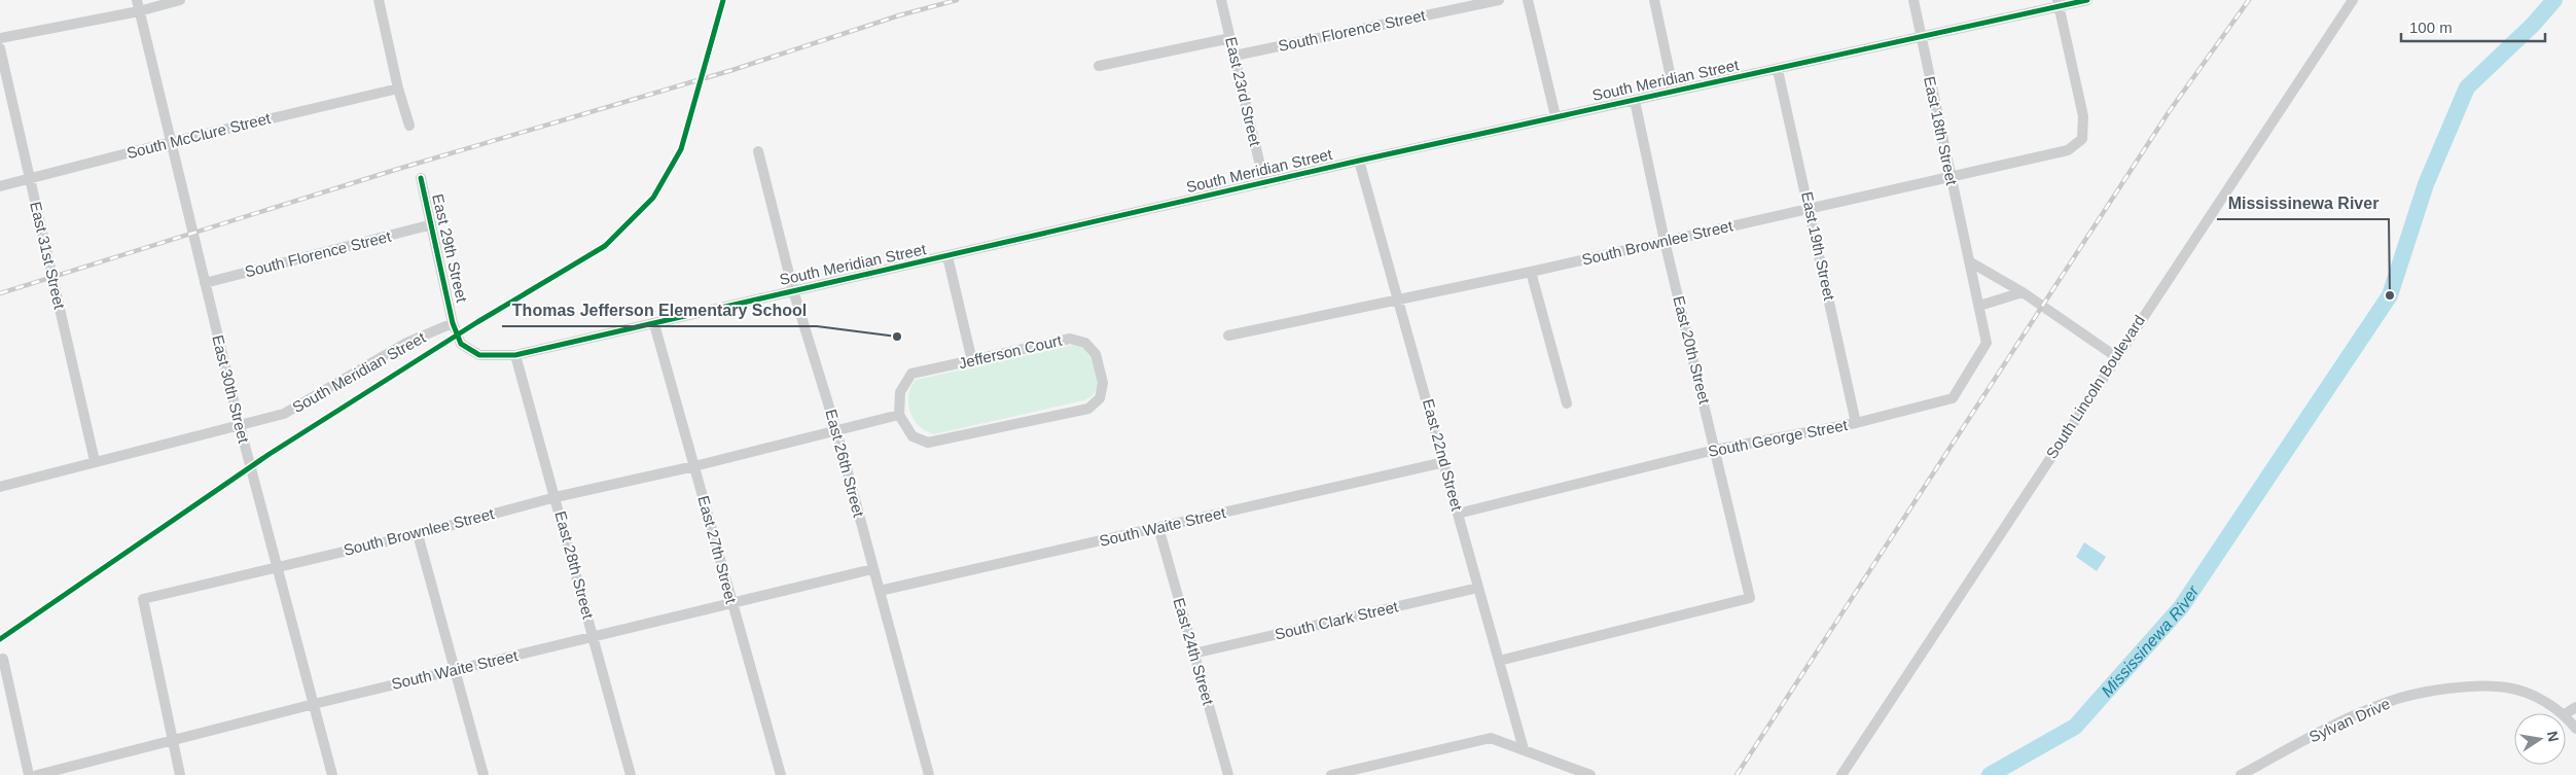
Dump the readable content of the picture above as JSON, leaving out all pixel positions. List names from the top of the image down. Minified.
{"streets":{"street":["South Florence Street","South Meridian Street","East 23rd Street","East 18th Street","South McClure Street","South Brownlee Street","East 19th Street","East 29th Street","East 31st Street","East 20th Street","Jefferson Court","South Lincoln Boulevard","East 30th Street","South George Street","East 22nd Street","East 26th Street","South Waite Street","East 27th Street","East 28th Street","South Clark Street","East 24th Street","Sylvan Drive"]},"crossings":[["South Florence Street","East 23rd Street"],["South Florence Street","East 29th Street"],["South Florence Street","East 30th Street"],["South Meridian Street","East 23rd Street"],["South Meridian Street","East 18th Street"],["South Meridian Street","South Brownlee Street"],["South Meridian Street","East 19th Street"],["South Meridian Street","East 29th Street"],["South Meridian Street","East 31st Street"],["South Meridian Street","East 20th Street"],["South Meridian Street","East 30th Street"],["South Meridian Street","East 22nd Street"],["South Meridian Street","East 26th Street"],["South Meridian Street","East 27th Street"],["South Meridian Street","East 28th Street"],["East 18th Street","South Brownlee Street"],["East 18th Street","South George Street"],["South McClure Street","East 31st Street"],["South McClure Street","East 30th Street"],["South Brownlee Street","East 19th Street"],["South Brownlee Street","East 20th Street"],["South Brownlee Street","Jefferson Court"],["South Brownlee Street","East 30th Street"],["South Brownlee Street","East 22nd Street"],["South Brownlee Street","East 26th Street"],["South Brownlee Street","South Waite Street"],["South Brownlee Street","East 27th Street"],["South Brownlee Street","East 28th Street"],["East 19th Street","South George Street"],["East 20th Street","South George Street"],["East 20th Street","East 22nd Street"],["East 30th Street","South Waite Street"],["South George Street","East 22nd Street"],["East 22nd Street","South Waite Street"],["East 22nd Street","South Clark Street"],["East 26th Street","South Waite Street"],["South Waite Street","East 27th Street"],["South Waite Street","East 28th Street"],["South Waite Street","East 24th Street"],["South Clark Street","East 24th Street"]],"water":["Mississinewa River"],"places":["Mississinewa River","Thomas Jefferson Elementary School"],"scale_bar":"100 m","north":"right"}
